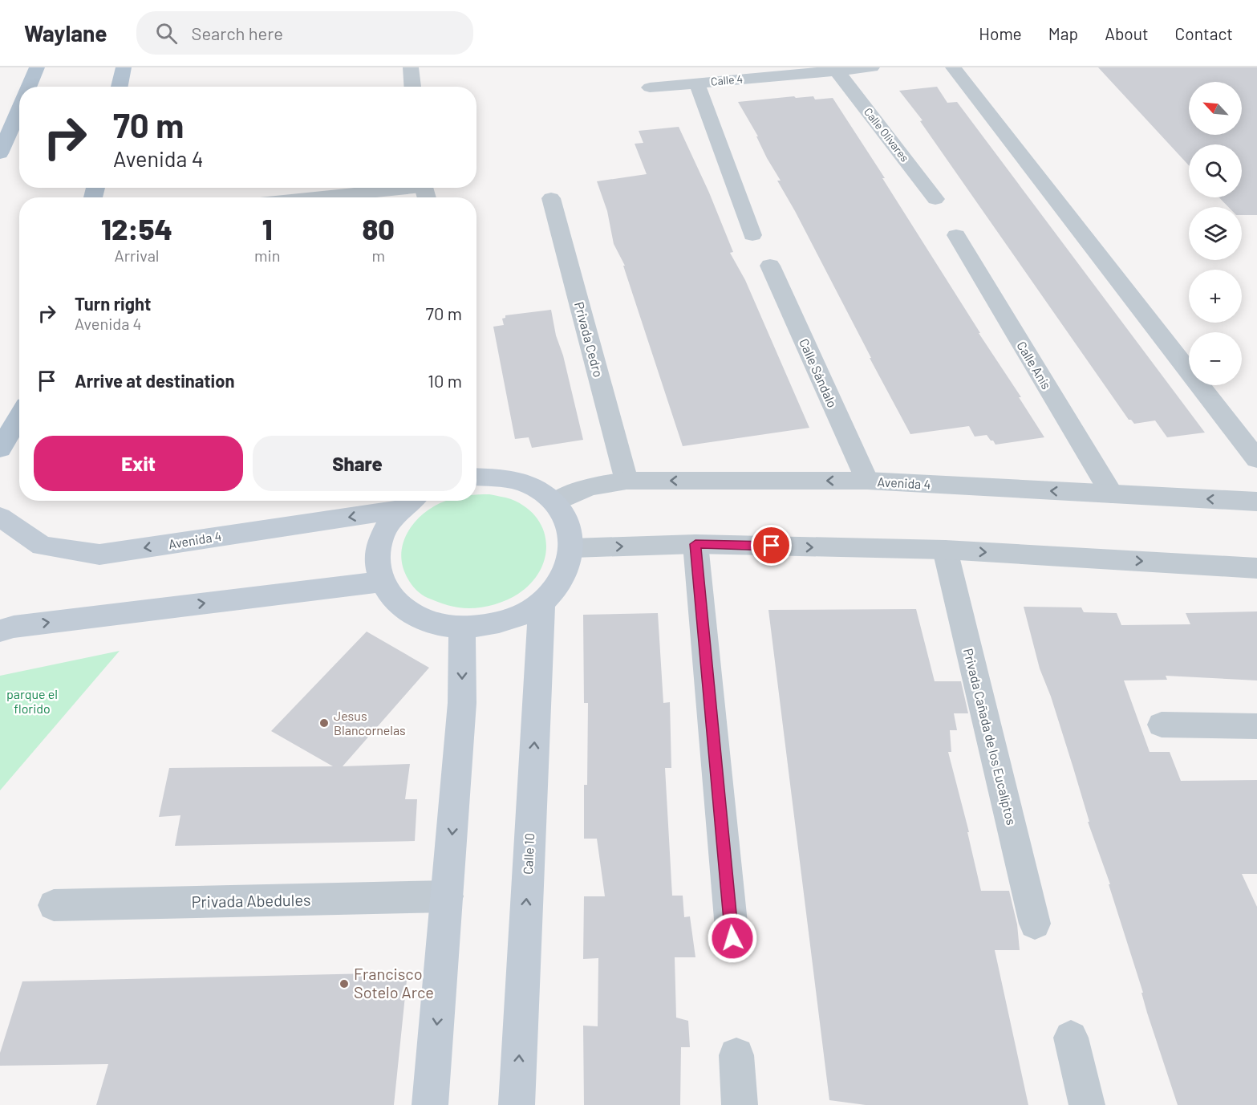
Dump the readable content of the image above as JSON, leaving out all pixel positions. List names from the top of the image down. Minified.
{"streets":{"main road":["Avenida 4","Calle 10"],"street":["Calle 4","Calle Olivares","Privada Cedro","Calle Anís","Calle Sándalo","Privada Cañada de los Eucalíptos","Privada Abedules"]},"crossings":[["Calle 4","Calle Olivares"],["Privada Cedro","Avenida 4"],["Calle Anís","Avenida 4"],["Calle Sándalo","Avenida 4"]],"parks":["parque el florido"],"places":["Jesus Blancornelas","Francisco Sotelo Arce"],"north":"top left","page":{"header":"Waylane","search":"Search here","nav":["Home","Map","About","Contact"],"map_buttons":["+","−"],"turn":["70 m","Avenida 4"],"eta":["12:54","Arrival","1","min","80","m"],"list":[{"name":"Turn right","note":"Avenida 4","value":"70 m"},{"name":"Arrive at destination","value":"10 m"}],"buttons":["Exit","Share"]}}
